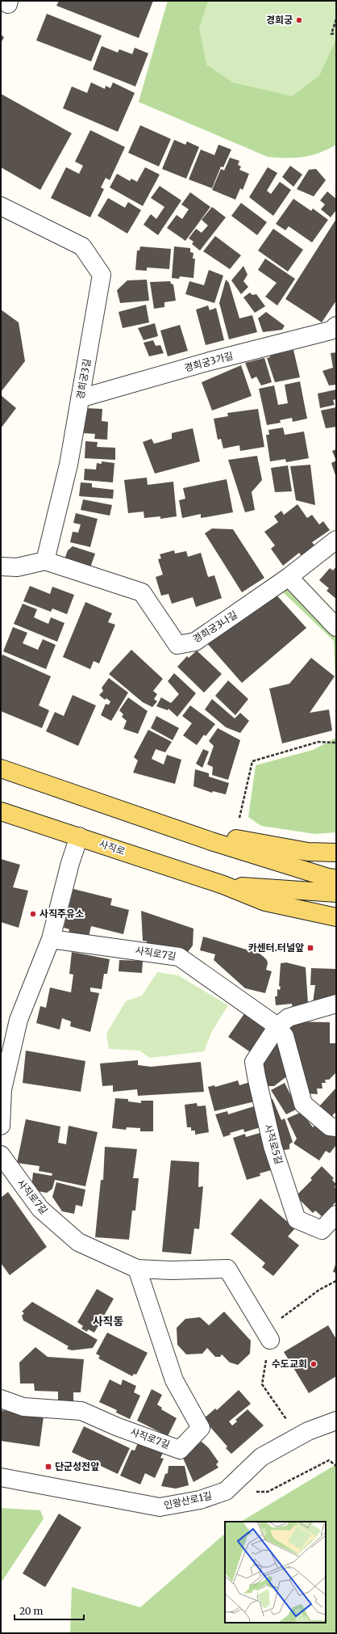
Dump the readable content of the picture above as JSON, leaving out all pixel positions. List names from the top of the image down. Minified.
{"streets":{"main road":["사직로"],"street":["경희궁3가길","경희궁3길","경희궁3나길","사직로7길","사직로5길","인왕산로1길"]},"crossings":[["경희궁3가길","경희궁3길"],["경희궁3길","경희궁3나길"],["사직로7길","사직로5길"]],"districts":["사직동"],"places":{"other":["경희궁","사직주유소","수도교회"],"transit":["카센터.터널앞","단군성전앞"]},"scale_bar":"20 m"}
